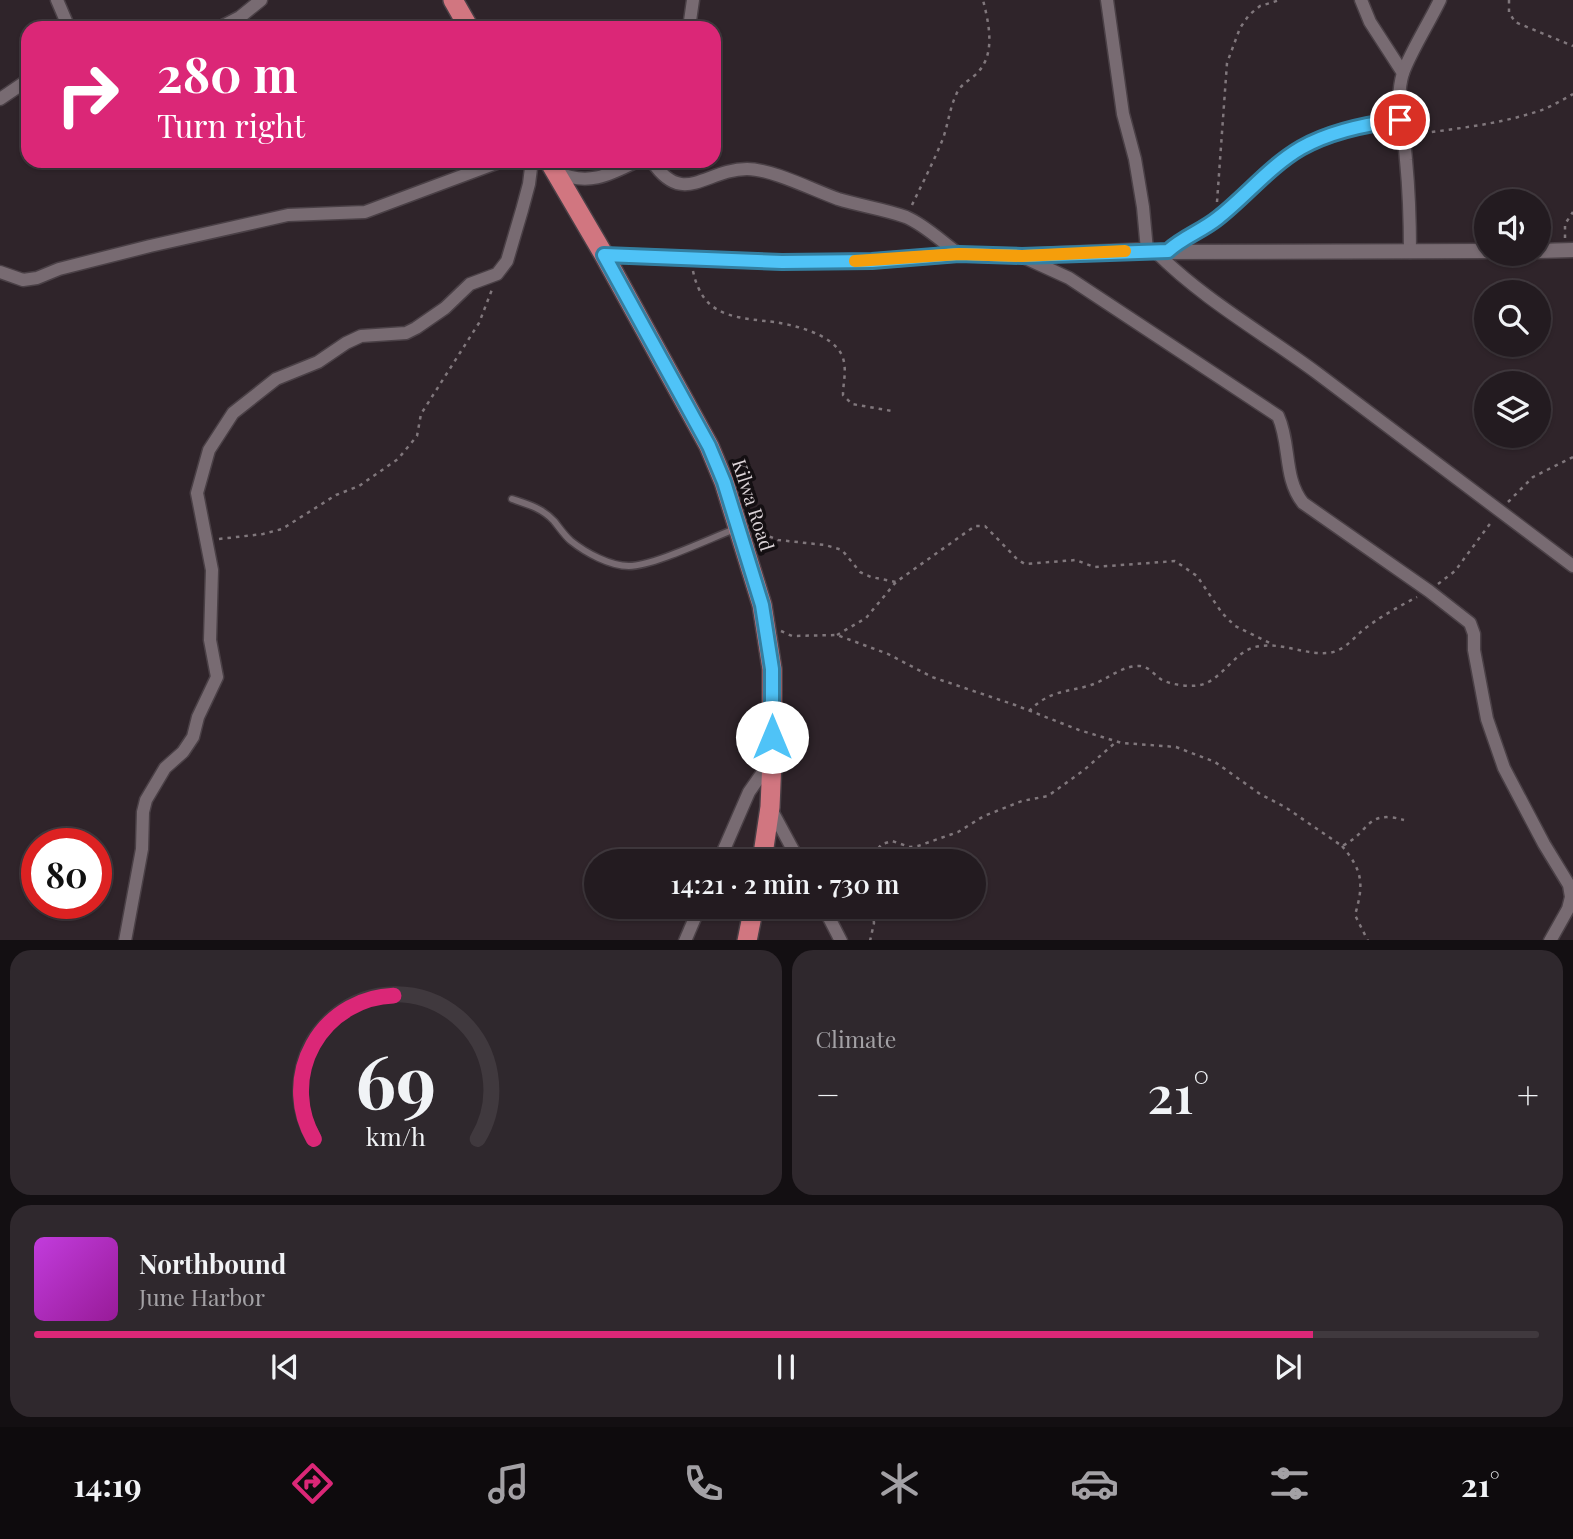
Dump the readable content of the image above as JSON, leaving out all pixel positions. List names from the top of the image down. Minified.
{"streets":{"highway":["Kilwa Road"]},"page":{"turn":["280 m","Turn right"],"limit":"80","trip":"14:21 · 2 min · 730 m","tile":"Climate","heat":["−","21°","+"],"song":["Northbound","June Harbor"],"tabs":["14:19","21°"],"gauge":["69","km/h"]}}
